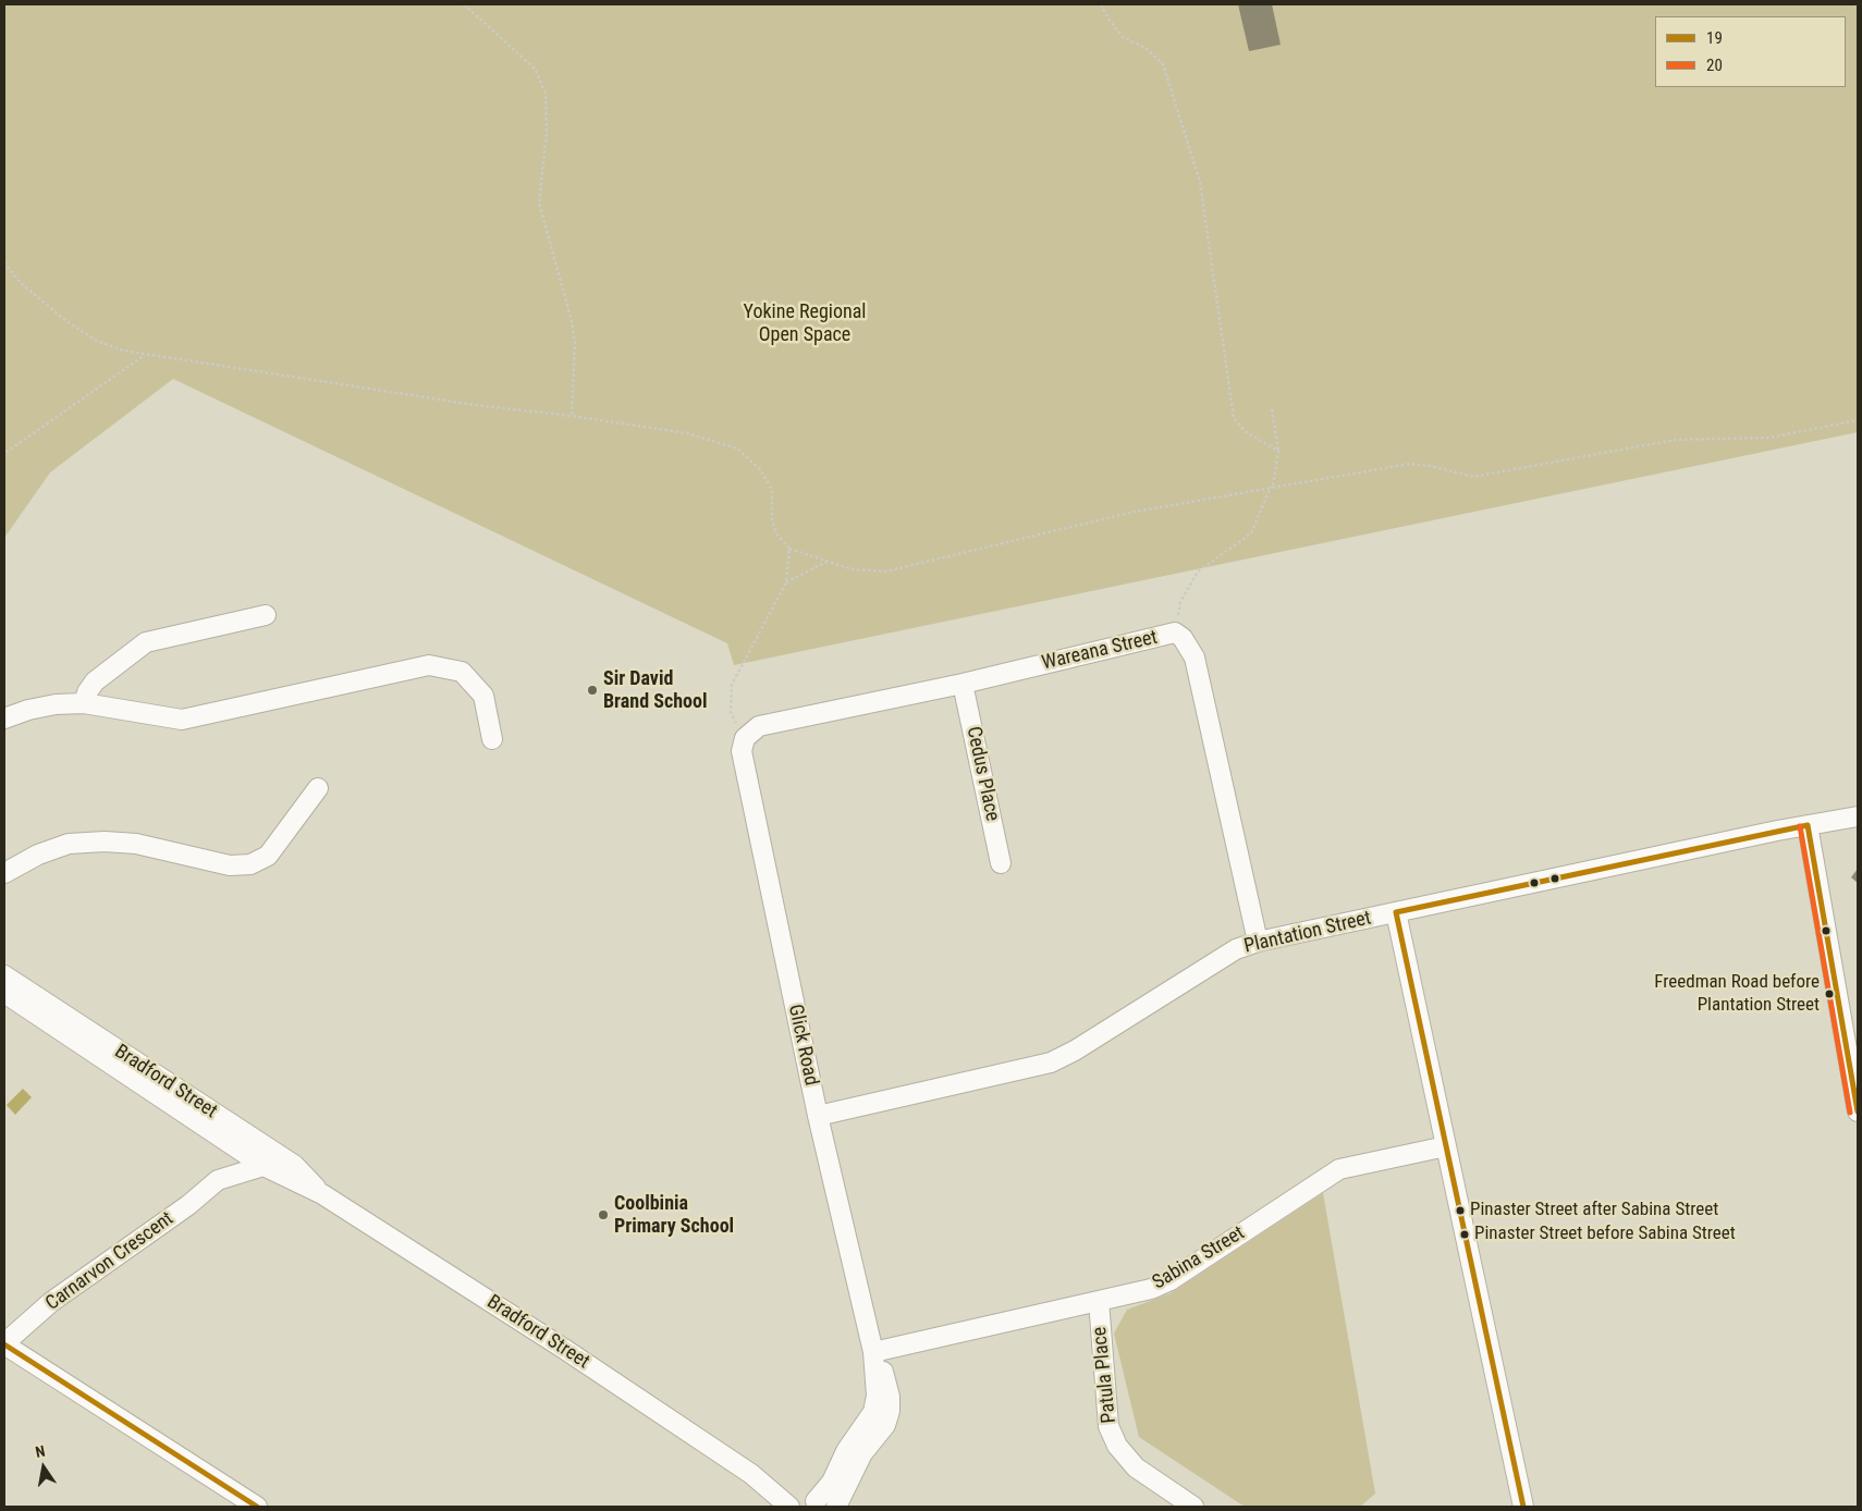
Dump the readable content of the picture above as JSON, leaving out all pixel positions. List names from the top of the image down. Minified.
{"streets":{"street":["Wareana Street","Cedus Place","Plantation Street","Glick Road","Bradford Street","Sabina Street","Carnarvon Crescent","Patula Place"]},"crossings":[["Wareana Street","Cedus Place"],["Wareana Street","Plantation Street"],["Wareana Street","Glick Road"],["Plantation Street","Glick Road"],["Glick Road","Bradford Street"],["Glick Road","Sabina Street"],["Bradford Street","Carnarvon Crescent"],["Sabina Street","Patula Place"]],"parks":["Yokine Regional Open Space"],"places":["Sir David Brand School","Freedman Road before Plantation Street","Pinaster Street after Sabina Street","Coolbinia Primary School","Pinaster Street before Sabina Street"],"lines":["transit line 19","transit line 20"],"legend":["19","20"],"north":"top"}
